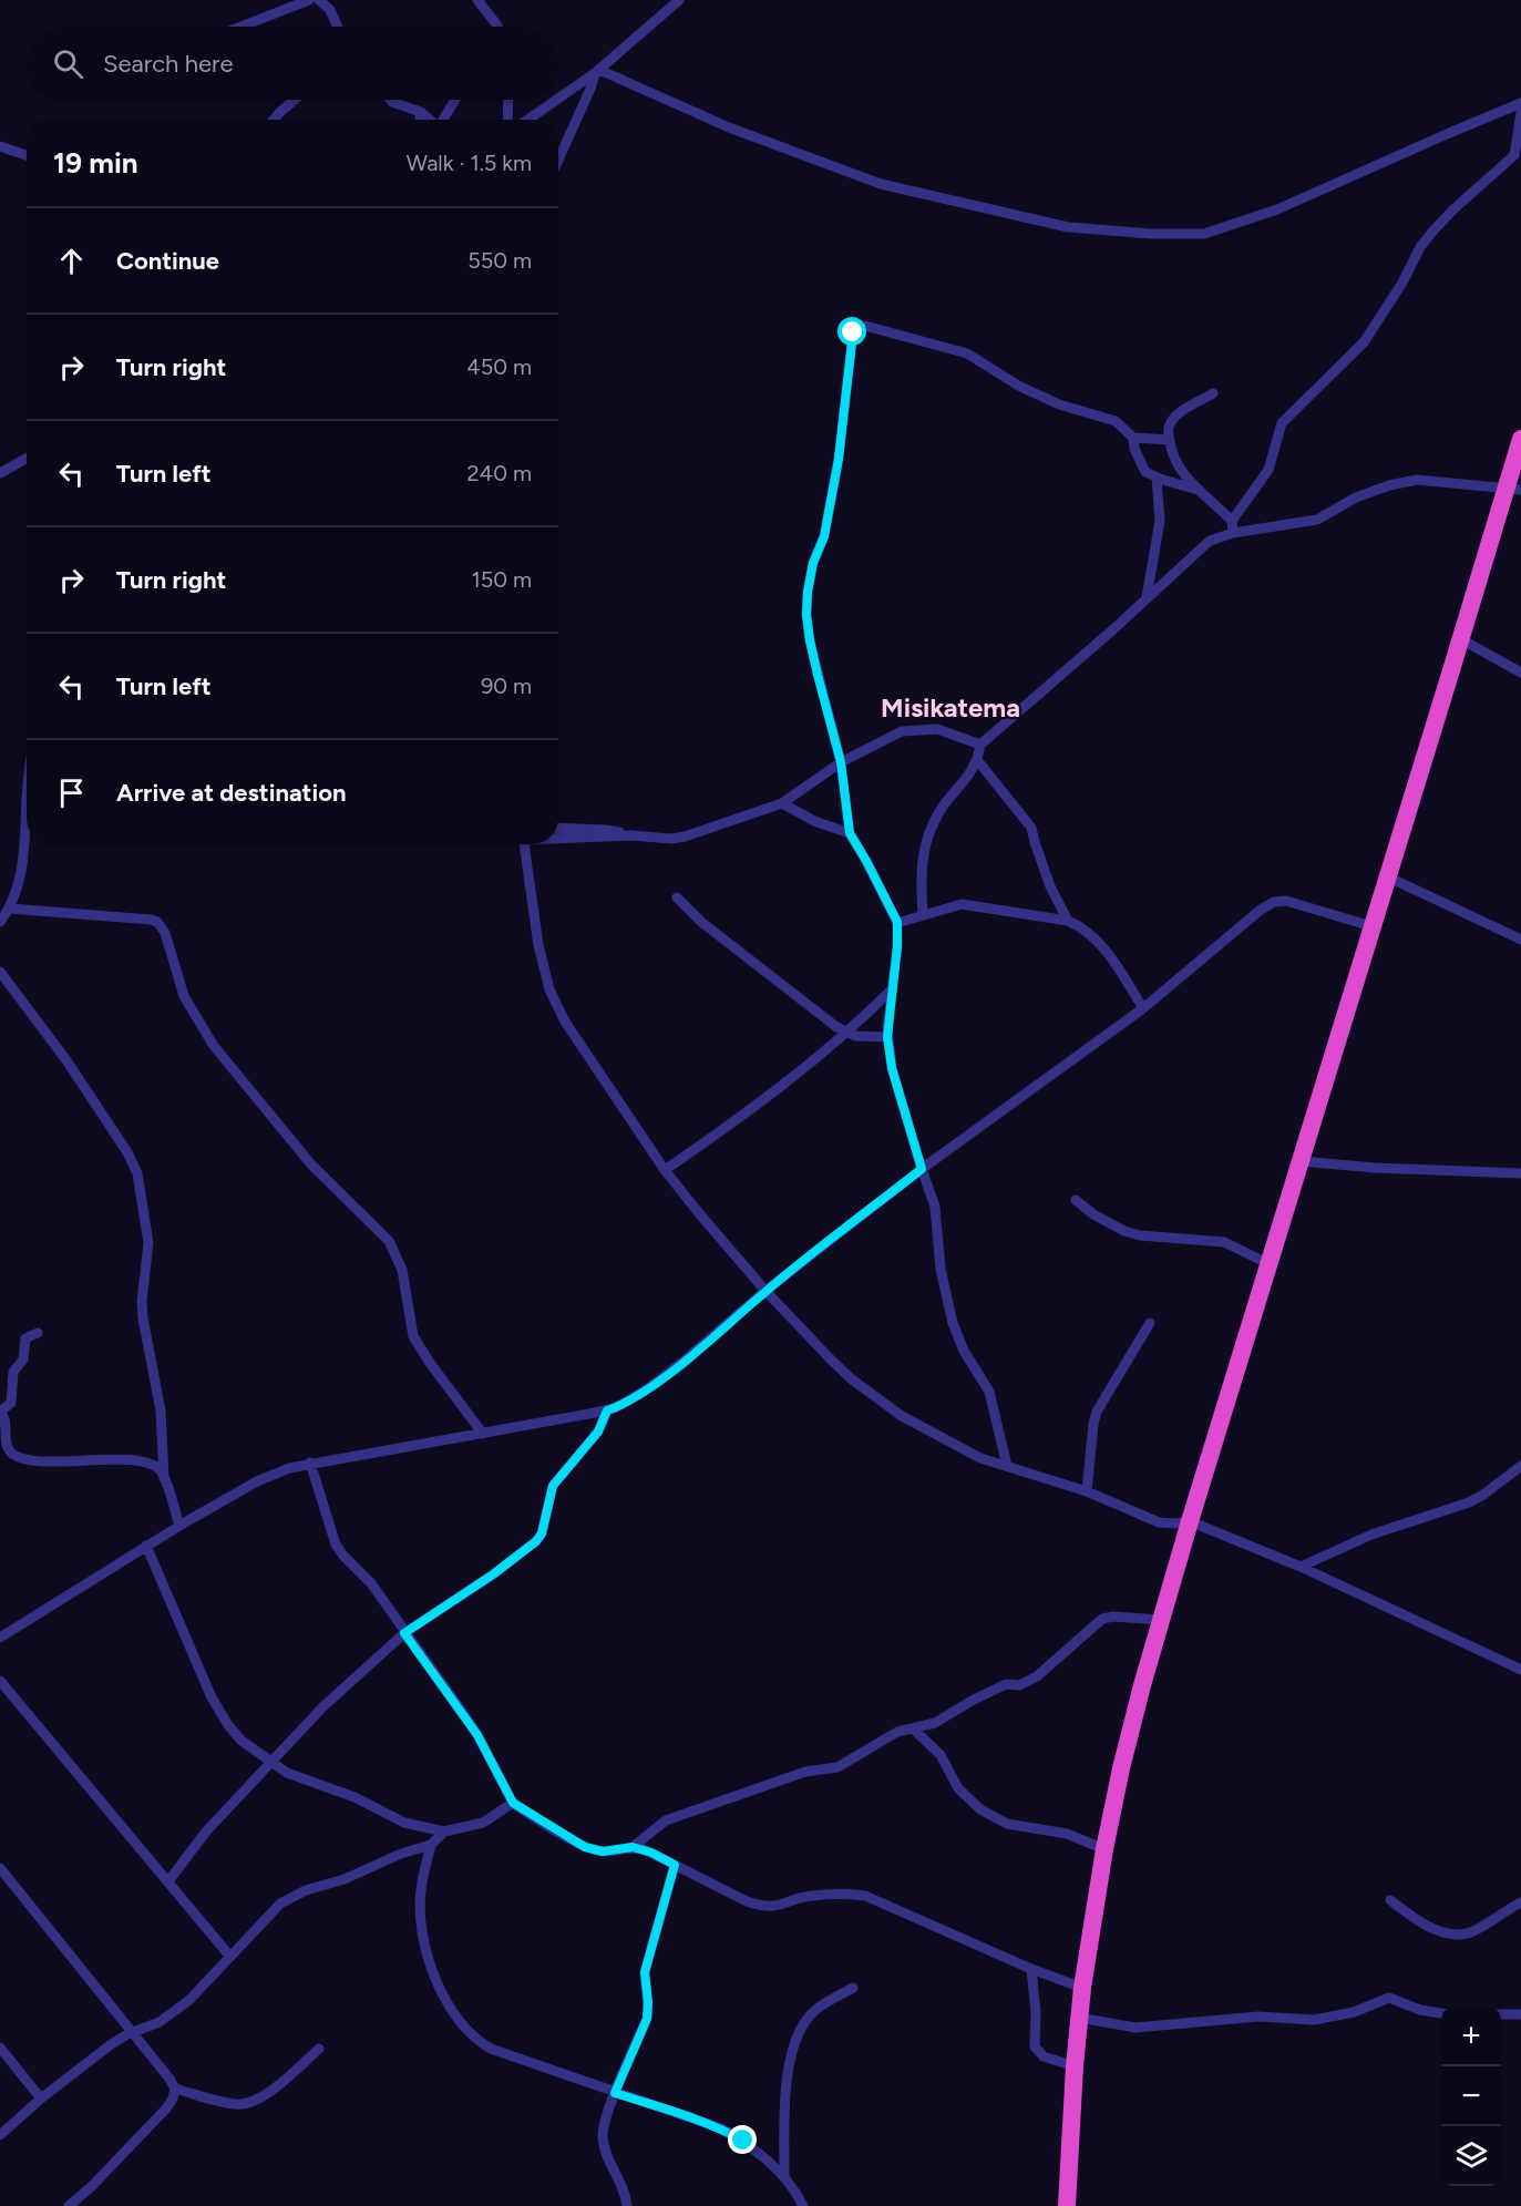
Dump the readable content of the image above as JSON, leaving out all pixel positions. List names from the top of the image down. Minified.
{"districts":["Misikatema"],"page":{"search":"Search here","heading":["19 min","Walk · 1.5 km"],"list":[["Continue","550 m"],["Turn right","450 m"],["Turn left","240 m"],["Turn right","150 m"],["Turn left","90 m"],"Arrive at destination"],"map_buttons":["+","−"]}}
